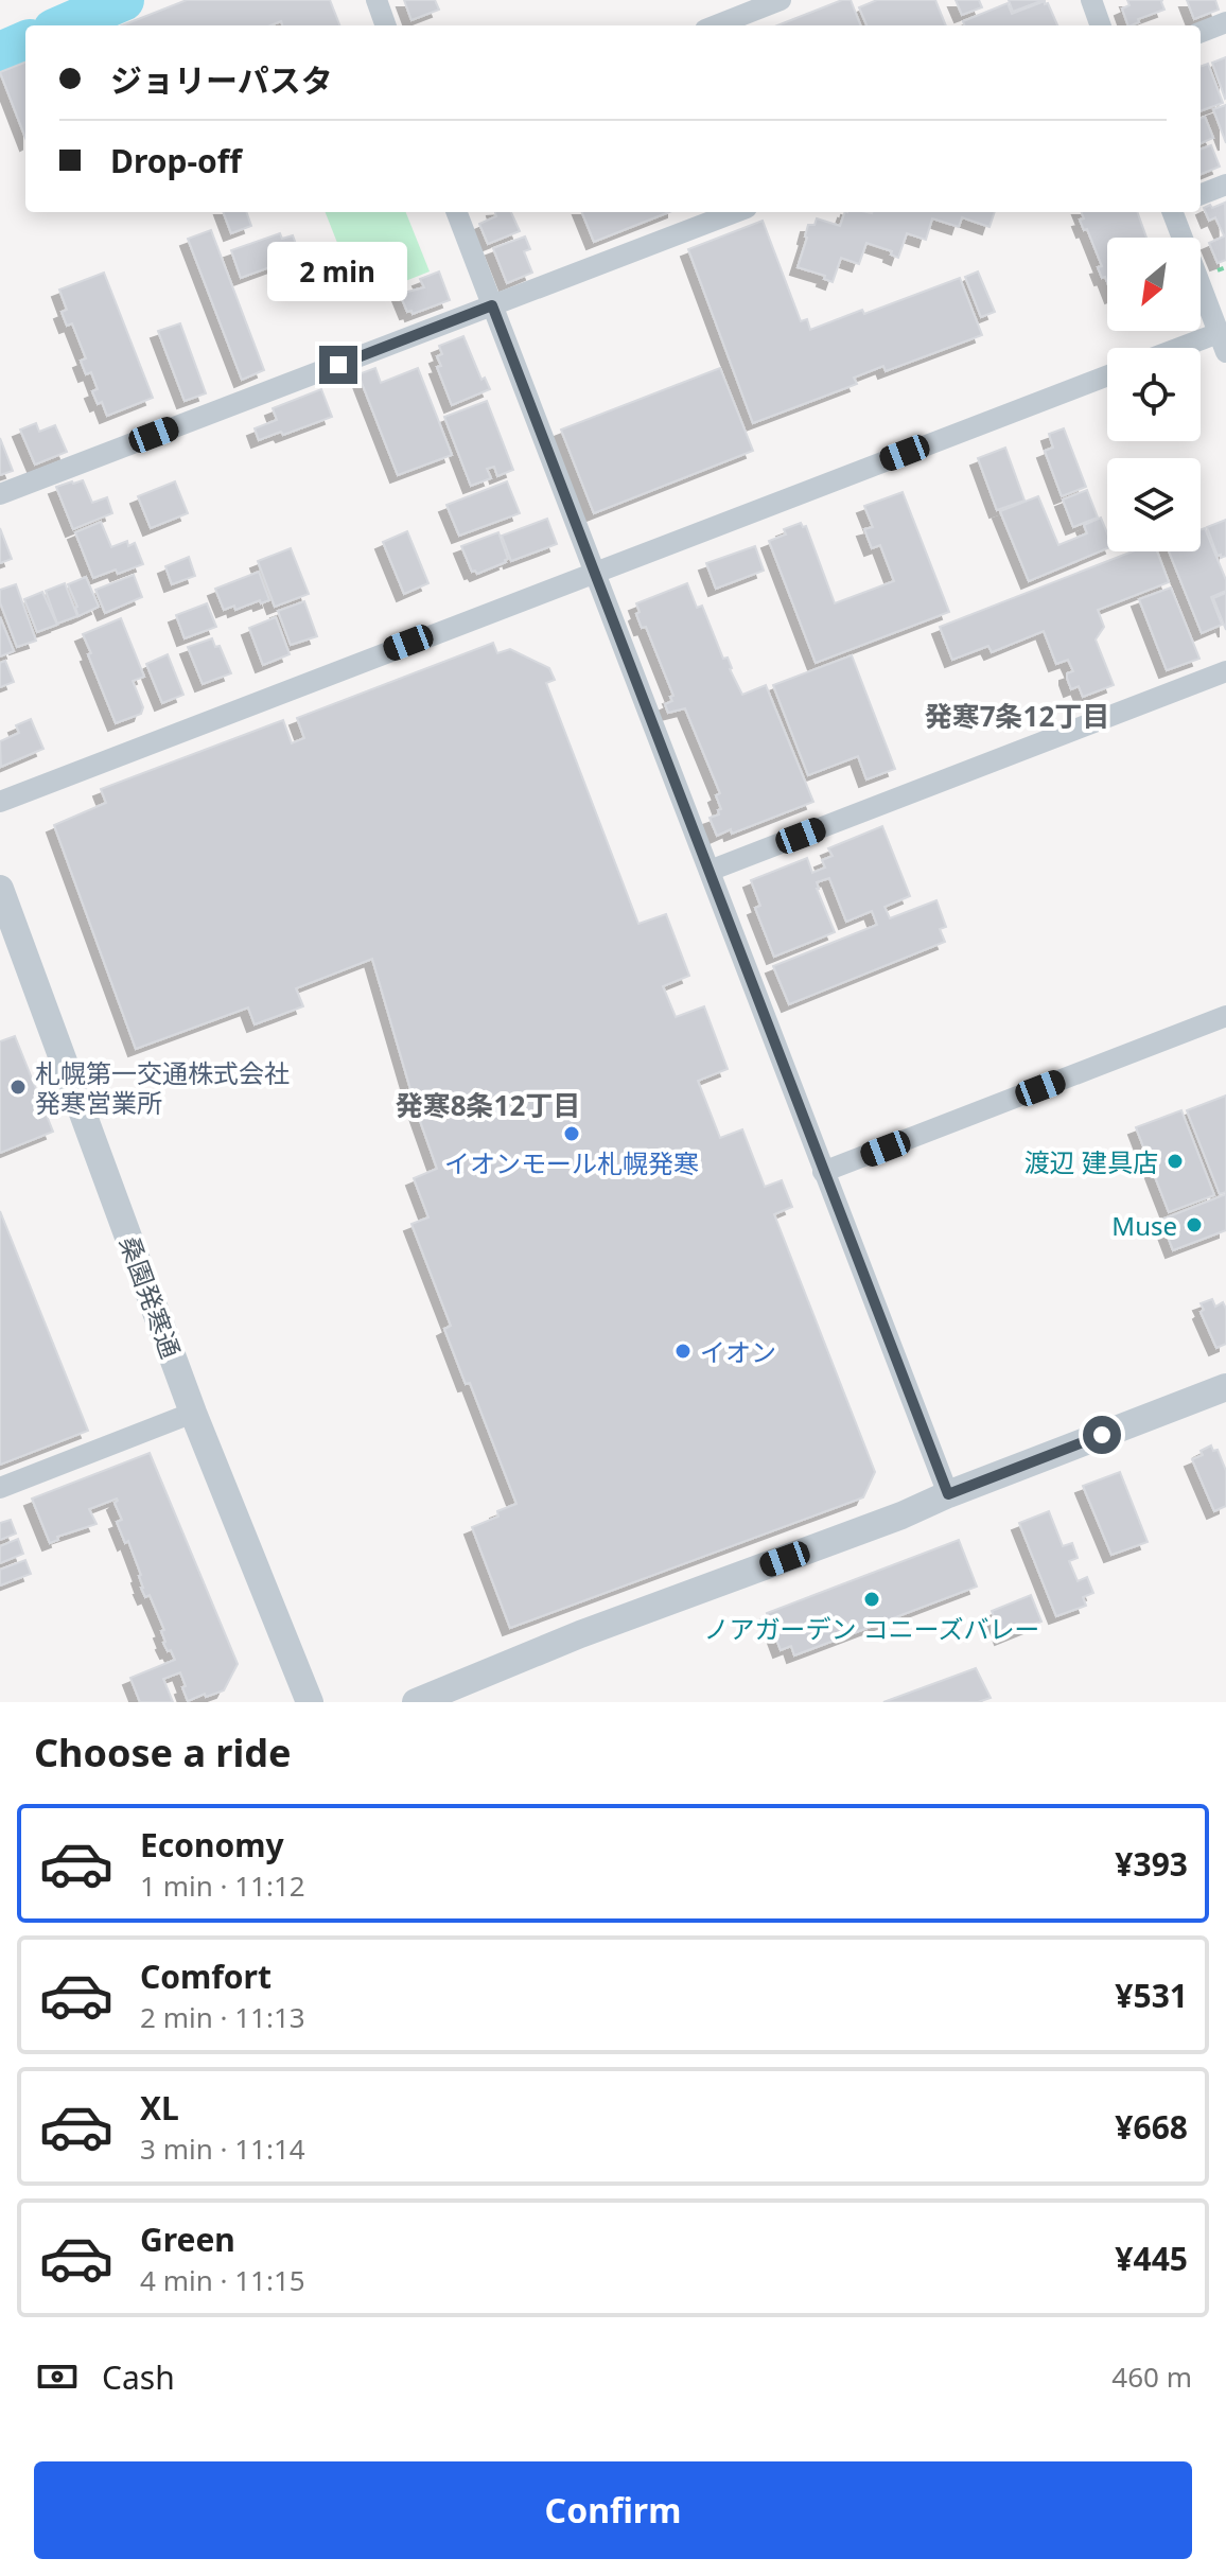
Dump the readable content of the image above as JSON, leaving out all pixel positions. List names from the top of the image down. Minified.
{"streets":{"street":["桑園発寒通"]},"districts":["発寒7条12丁目","発寒8条12丁目"],"places":["札幌第一交通株式会社 発寒営業所","イオンモール札幌発寒","渡辺 建具店","Muse","イオン","ノアガーデン コニーズバレー"],"north":"bottom left","page":{"banner":["ジョリーパスタ","Drop-off"],"bubble":"2 min","heading":"Choose a ride","list":[{"name":"Economy","note":"1 min · 11:12","value":"¥393"},{"name":"Comfort","note":"2 min · 11:13","value":"¥531"},{"name":"XL","note":"3 min · 11:14","value":"¥668"},{"name":"Green","note":"4 min · 11:15","value":"¥445"}],"pay":["Cash","460 m"],"buttons":"Confirm"}}
